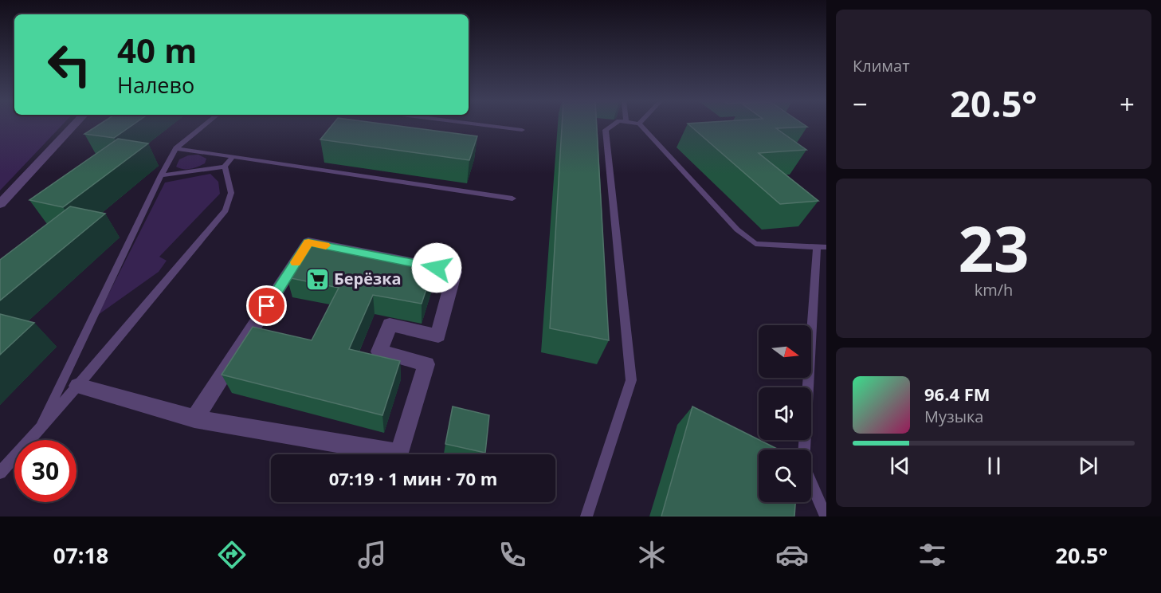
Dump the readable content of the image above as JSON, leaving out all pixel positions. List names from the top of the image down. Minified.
{"places":{"supermarket":["Берёзка"]},"north":"right","page":{"tile":["Климат",["23","km/h"]],"turn":["40 m","Налево"],"heat":["−","20.5°","+"],"song":["96.4 FM","Музыка"],"limit":"30","trip":"07:19 · 1 мин · 70 m","tabs":["07:18","20.5°"]}}
